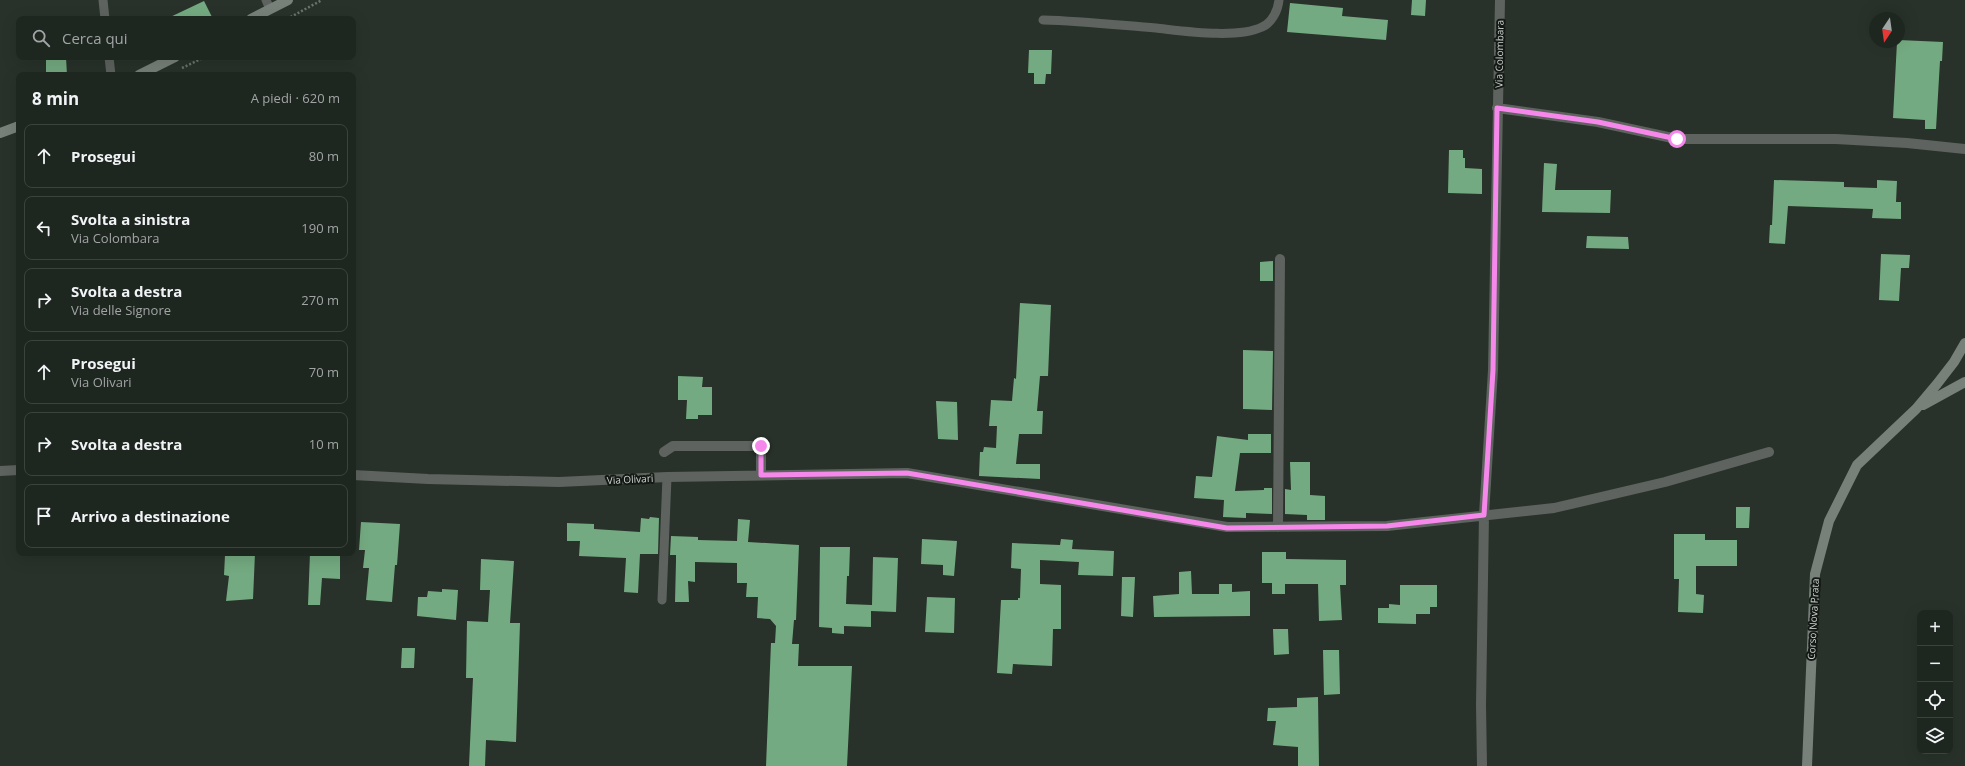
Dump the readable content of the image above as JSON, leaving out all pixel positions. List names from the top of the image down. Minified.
{"streets":{"main road":["Corso Nova Prata"],"street":["Via Colombara","Via Olivari"]},"crossings":[["Via Colombara","Via Olivari"]],"north":"bottom","page":{"search":"Cerca qui","heading":["8 min","A piedi · 620 m"],"list":[["Prosegui","80 m"],["Svolta a sinistra","Via Colombara","190 m"],["Svolta a destra","Via delle Signore","270 m"],["Prosegui","Via Olivari","70 m"],["Svolta a destra","10 m"],"Arrivo a destinazione"],"map_buttons":["+","−"]}}
